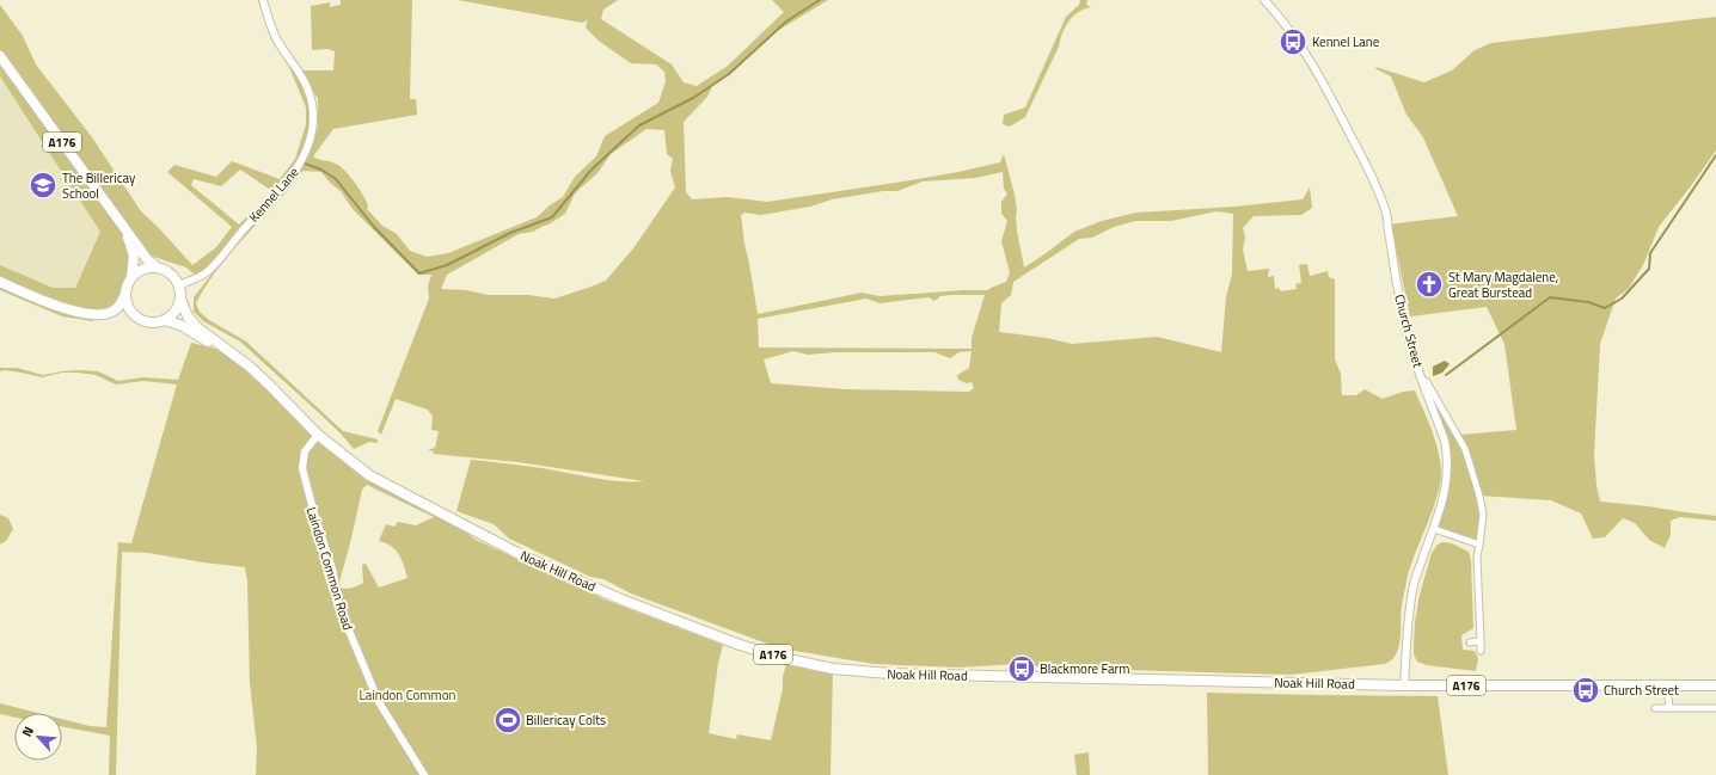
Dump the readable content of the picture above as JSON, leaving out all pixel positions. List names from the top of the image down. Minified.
{"streets":{"main road":["A176","Noak Hill Road"],"street":["Kennel Lane","Church Street","Laindon Common Road"]},"crossings":[["A176","Kennel Lane"],["A176","Noak Hill Road"],["Kennel Lane","Noak Hill Road"],["Church Street","Noak Hill Road"],["Laindon Common Road","Noak Hill Road"]],"parks":["Laindon Common"],"places":{"bus stop":["Kennel Lane","Blackmore Farm","Church Street"],"school or university":["The Billericay School"],"church":["St Mary Magdalene, Great Burstead"],"sports":["Billericay Colts"]},"north":"top left"}
